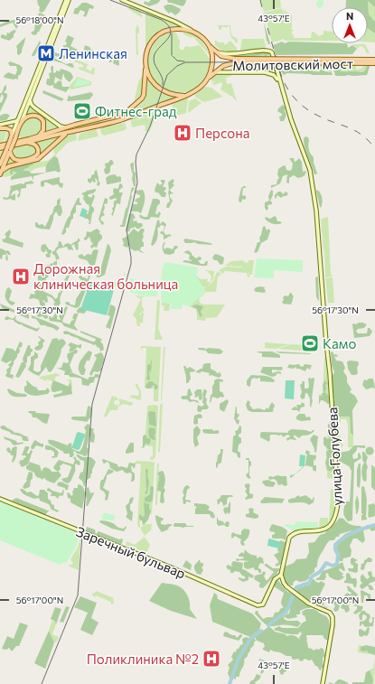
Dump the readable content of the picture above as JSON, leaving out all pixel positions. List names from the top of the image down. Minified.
{"streets":{"main road":["Молитовский мост"],"street":["улица Голубева","Заречный бульвар"]},"crossings":[["улица Голубева","Заречный бульвар"]],"places":{"metro station":["Ленинская"],"sports":["Фитнес-град","Камо"],"hospital":["Персона","Дорожная клиническая больница","Поликлиника №2"]},"north":"top","coordinates":["43°57'E","56°18'00\"N","56°17'30\"N","56°17'00\"N"]}
